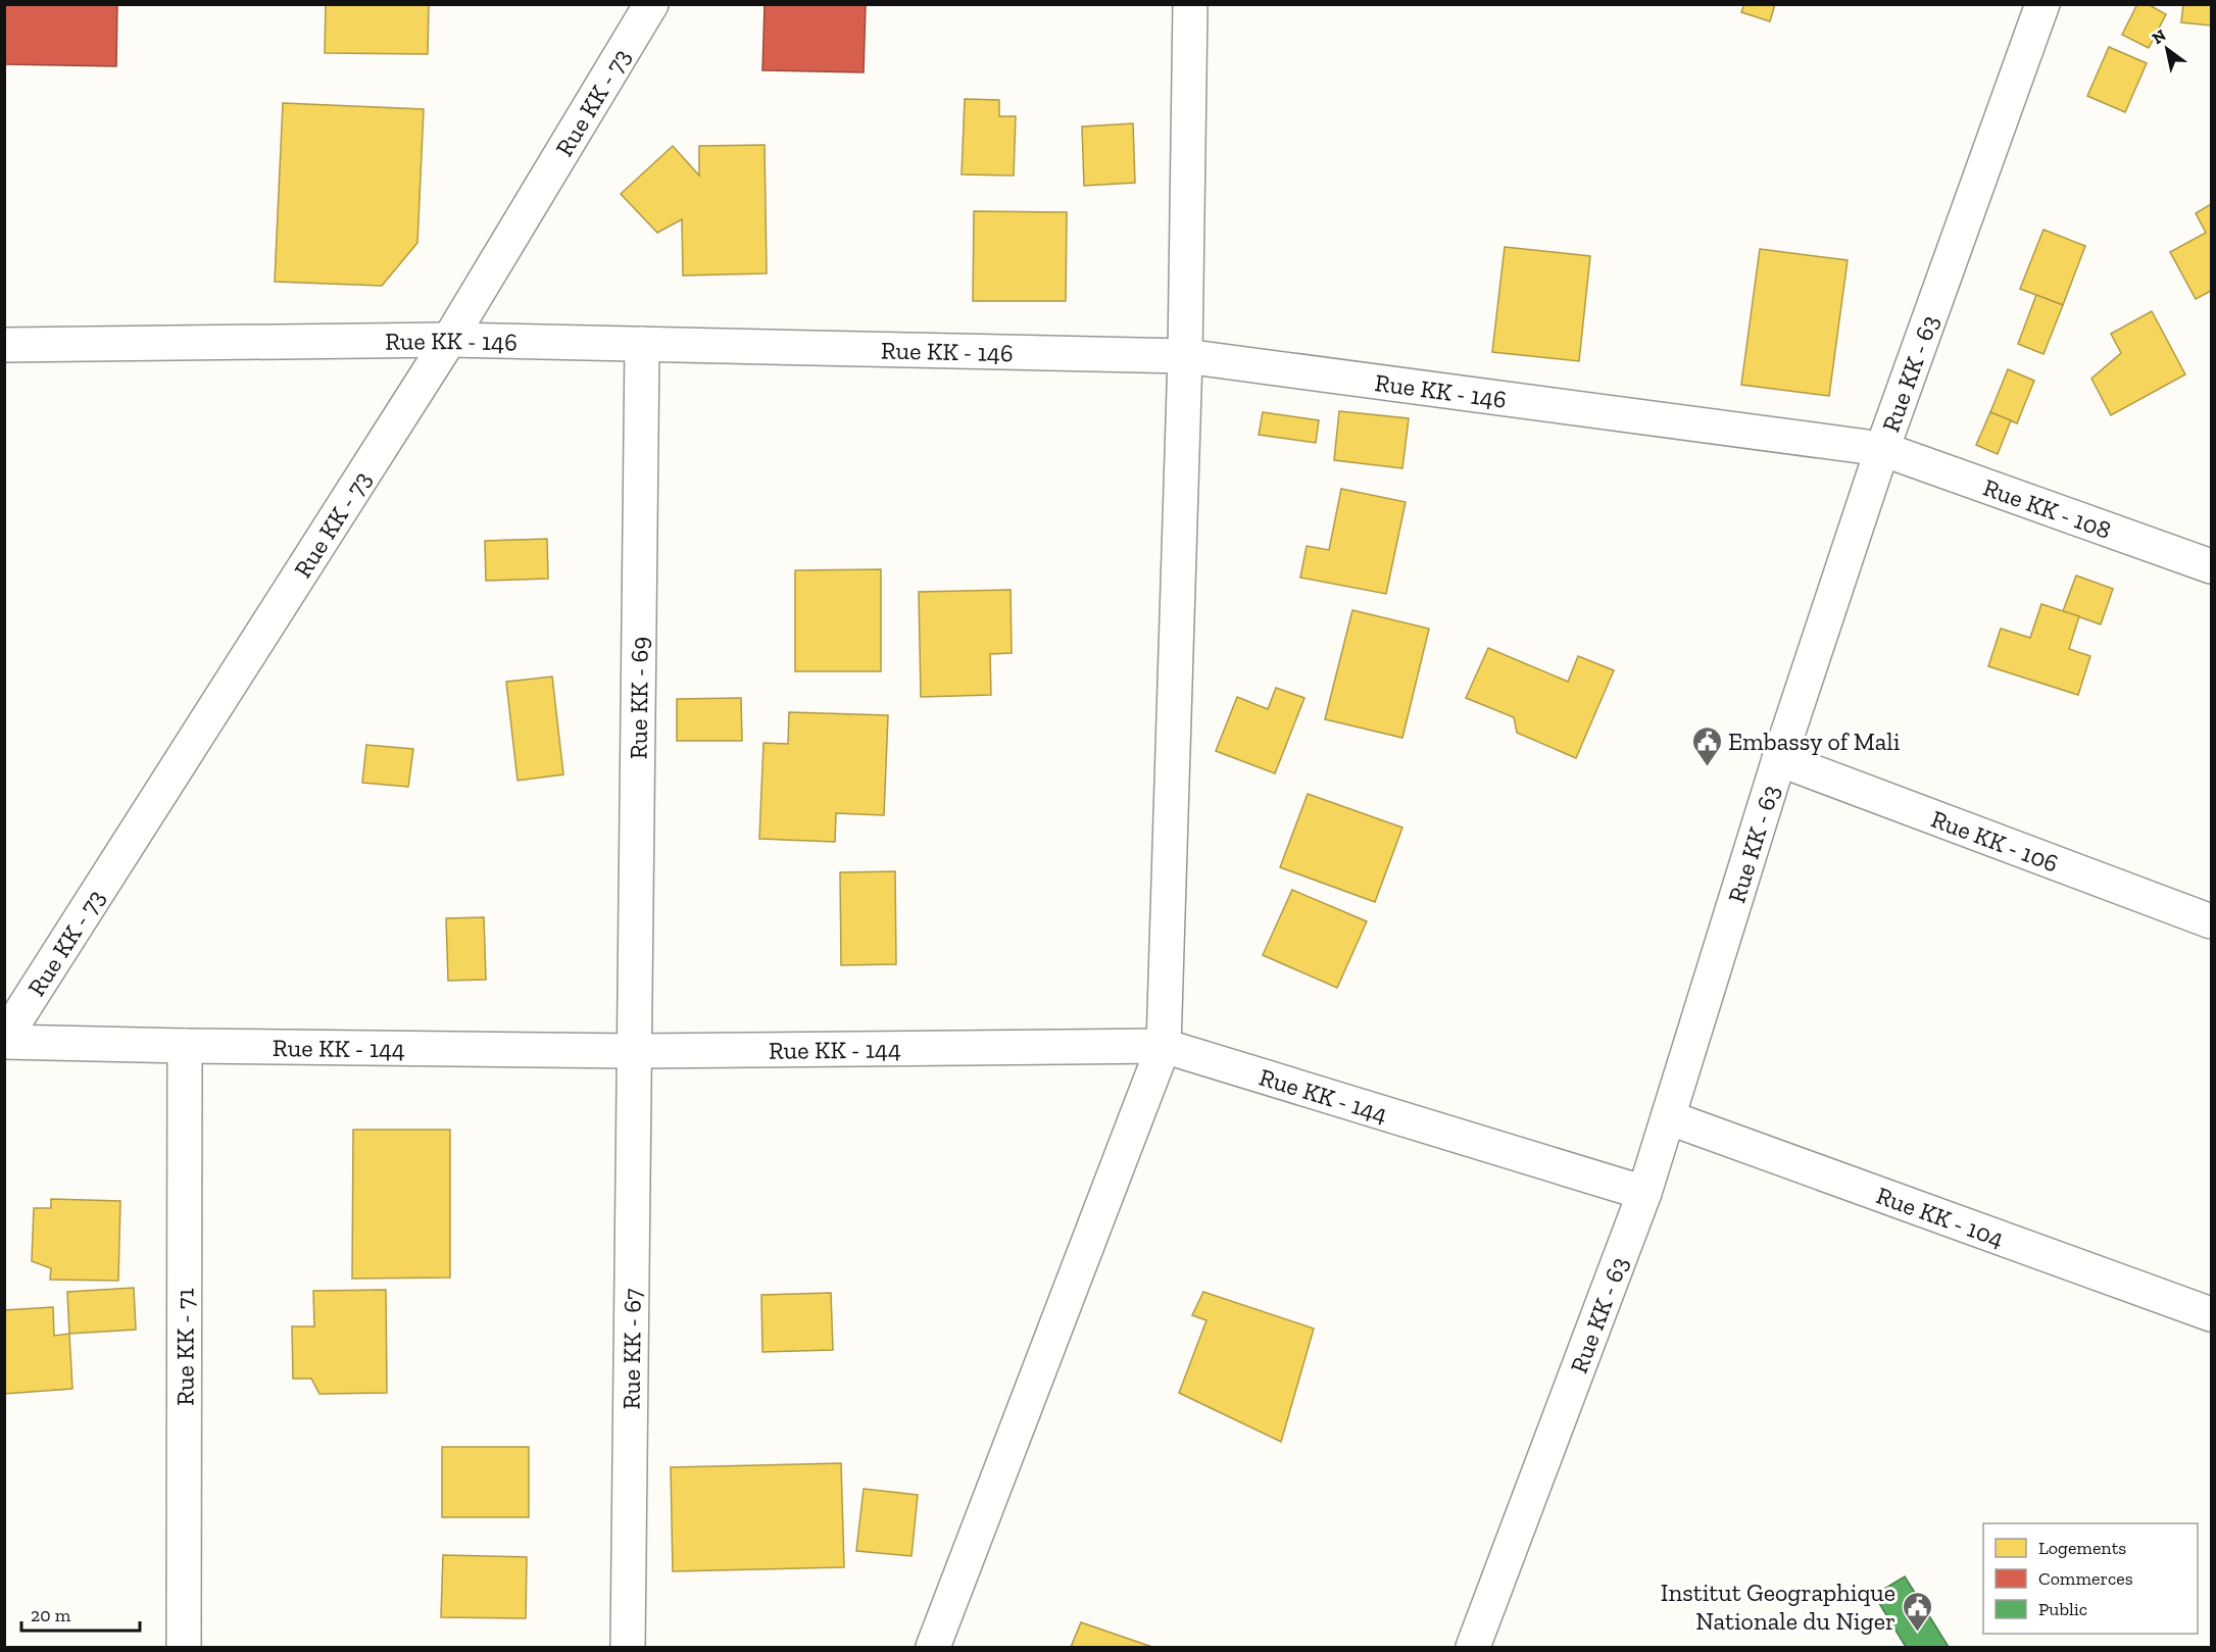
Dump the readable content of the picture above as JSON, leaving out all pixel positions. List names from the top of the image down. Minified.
{"streets":{"street":["Rue KK - 73","Rue KK - 146","Rue KK - 63","Rue KK - 108","Rue KK - 69","Rue KK - 106","Rue KK - 144","Rue KK - 104","Rue KK - 71","Rue KK - 67"]},"crossings":[["Rue KK - 73","Rue KK - 146"],["Rue KK - 73","Rue KK - 144"],["Rue KK - 146","Rue KK - 63"],["Rue KK - 146","Rue KK - 108"],["Rue KK - 146","Rue KK - 69"],["Rue KK - 63","Rue KK - 108"],["Rue KK - 63","Rue KK - 106"],["Rue KK - 63","Rue KK - 144"],["Rue KK - 63","Rue KK - 104"],["Rue KK - 69","Rue KK - 144"],["Rue KK - 69","Rue KK - 67"],["Rue KK - 144","Rue KK - 71"],["Rue KK - 144","Rue KK - 67"]],"places":{"public building":["Embassy of Mali","Institut Geographique Nationale du Niger"]},"legend":["Logements","Commerces","Public"],"scale_bar":"20 m","north":"top left"}
